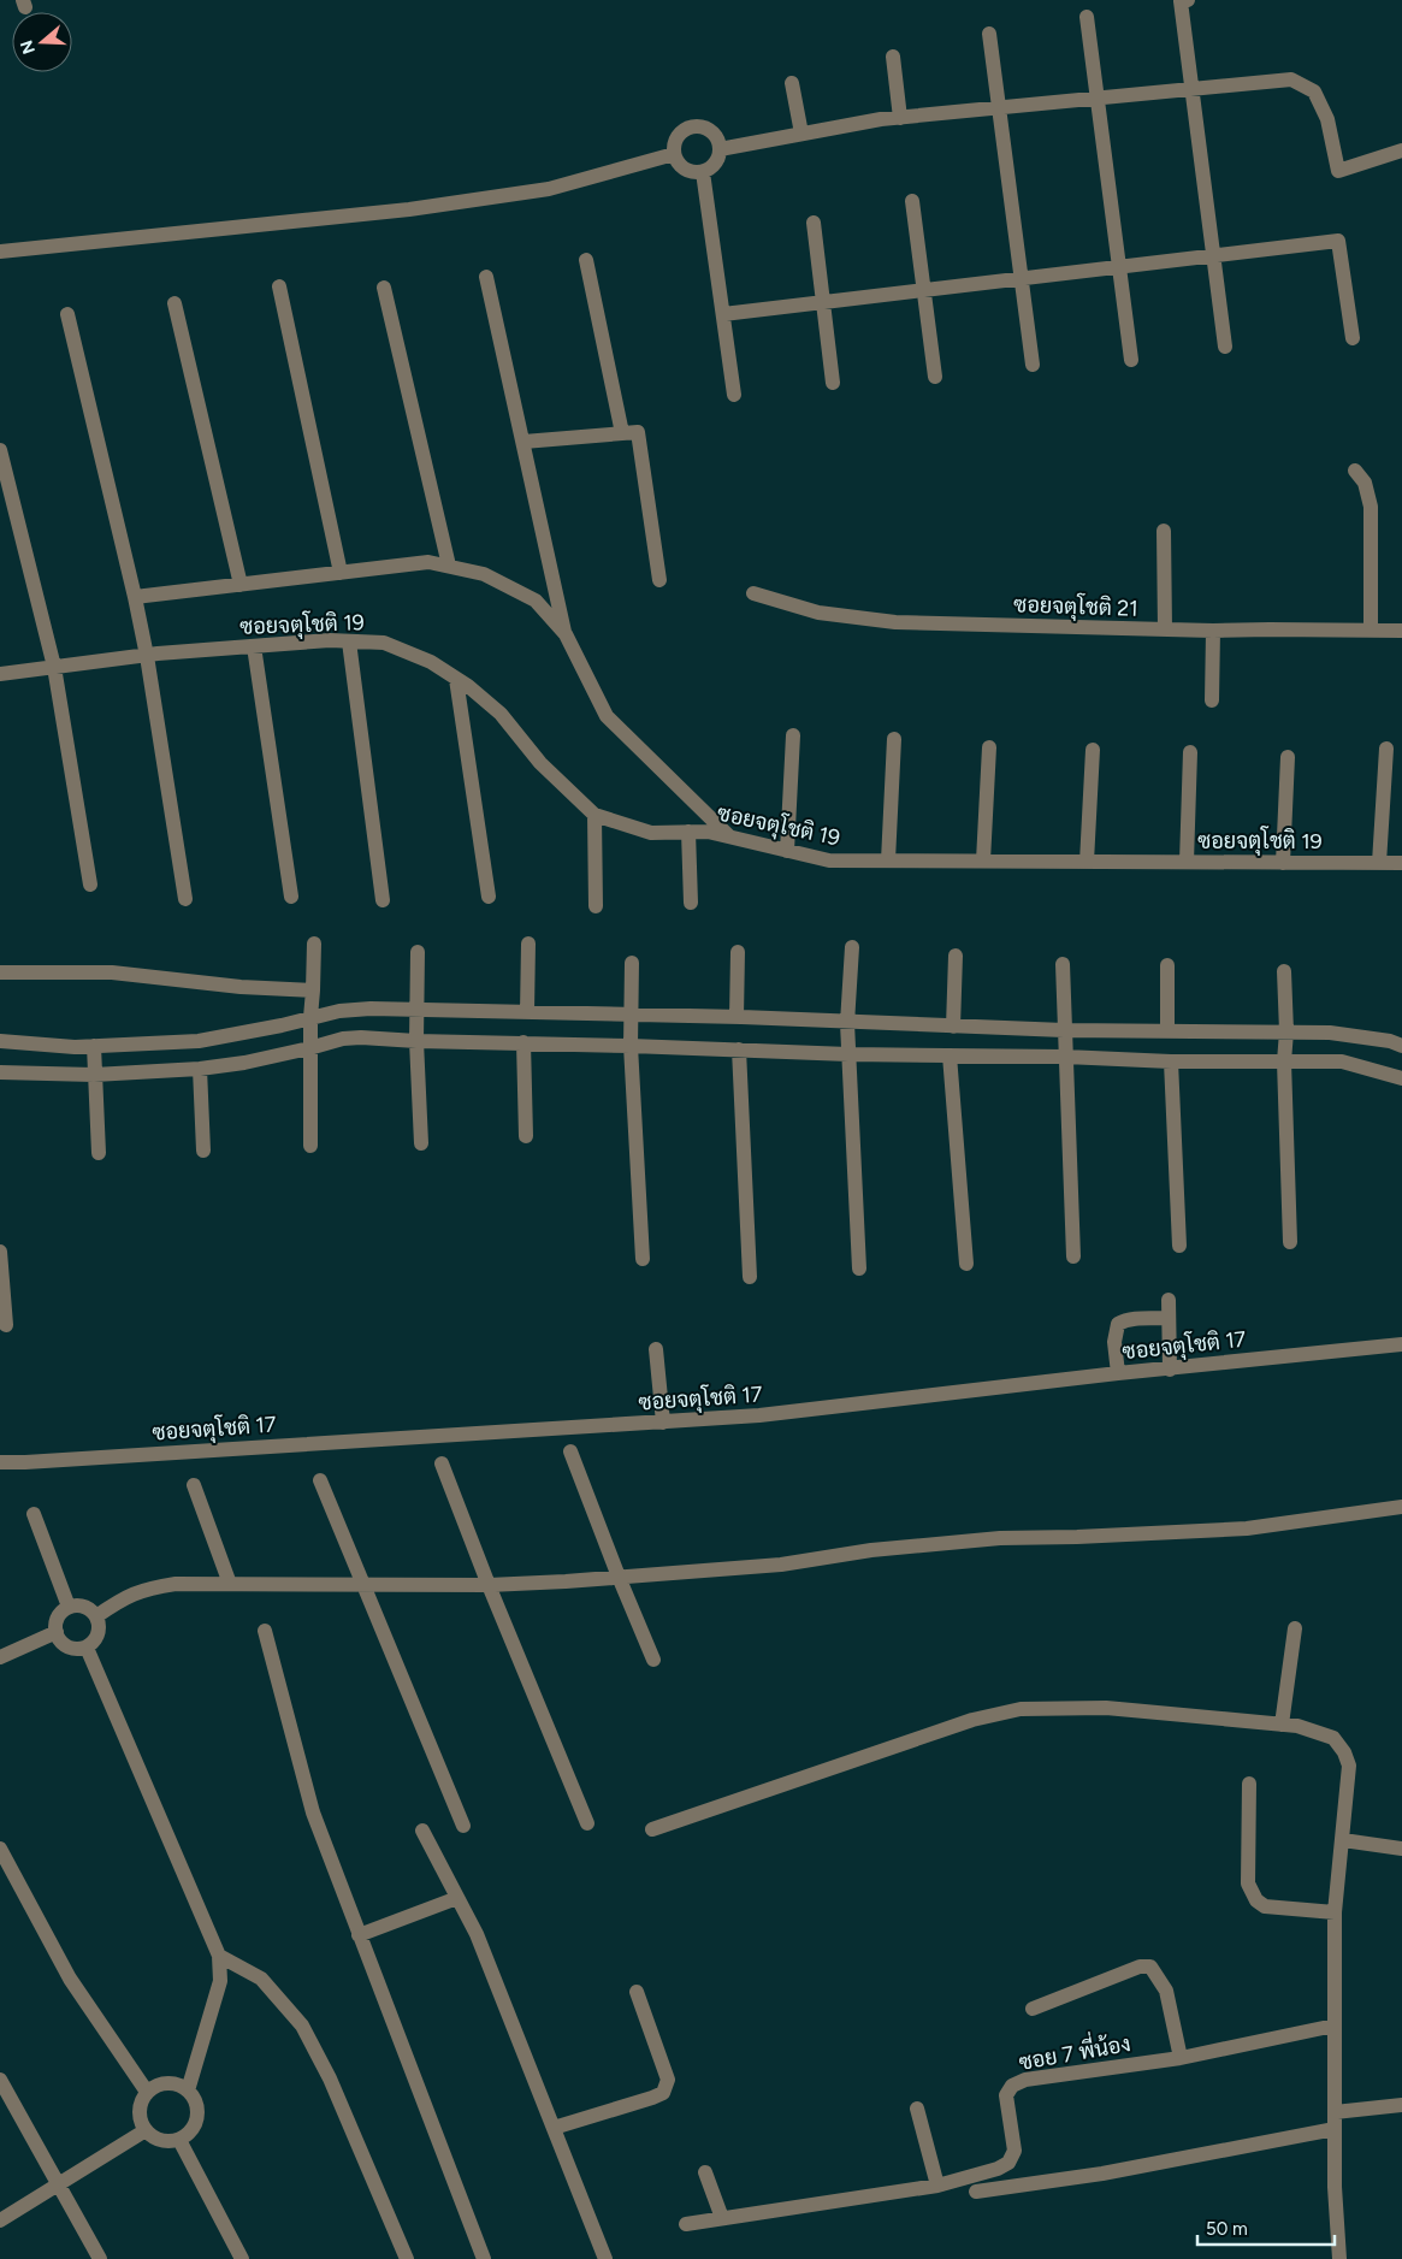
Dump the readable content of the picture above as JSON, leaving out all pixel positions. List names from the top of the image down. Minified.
{"streets":{"street":["ซอยจตุโชติ 21","ซอยจตุโชติ 19","ซอยจตุโชติ 17","ซอย 7 พี่น้อง"]},"scale_bar":"50 m","north":"left"}
